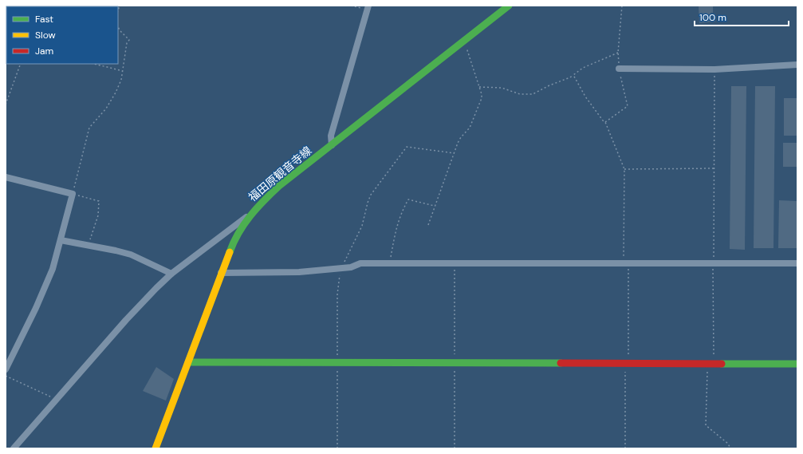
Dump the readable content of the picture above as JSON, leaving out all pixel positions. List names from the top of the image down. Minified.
{"streets":{"street":["福田原観音寺線"]},"legend":["Fast","Slow","Jam"],"scale_bar":"100 m"}
